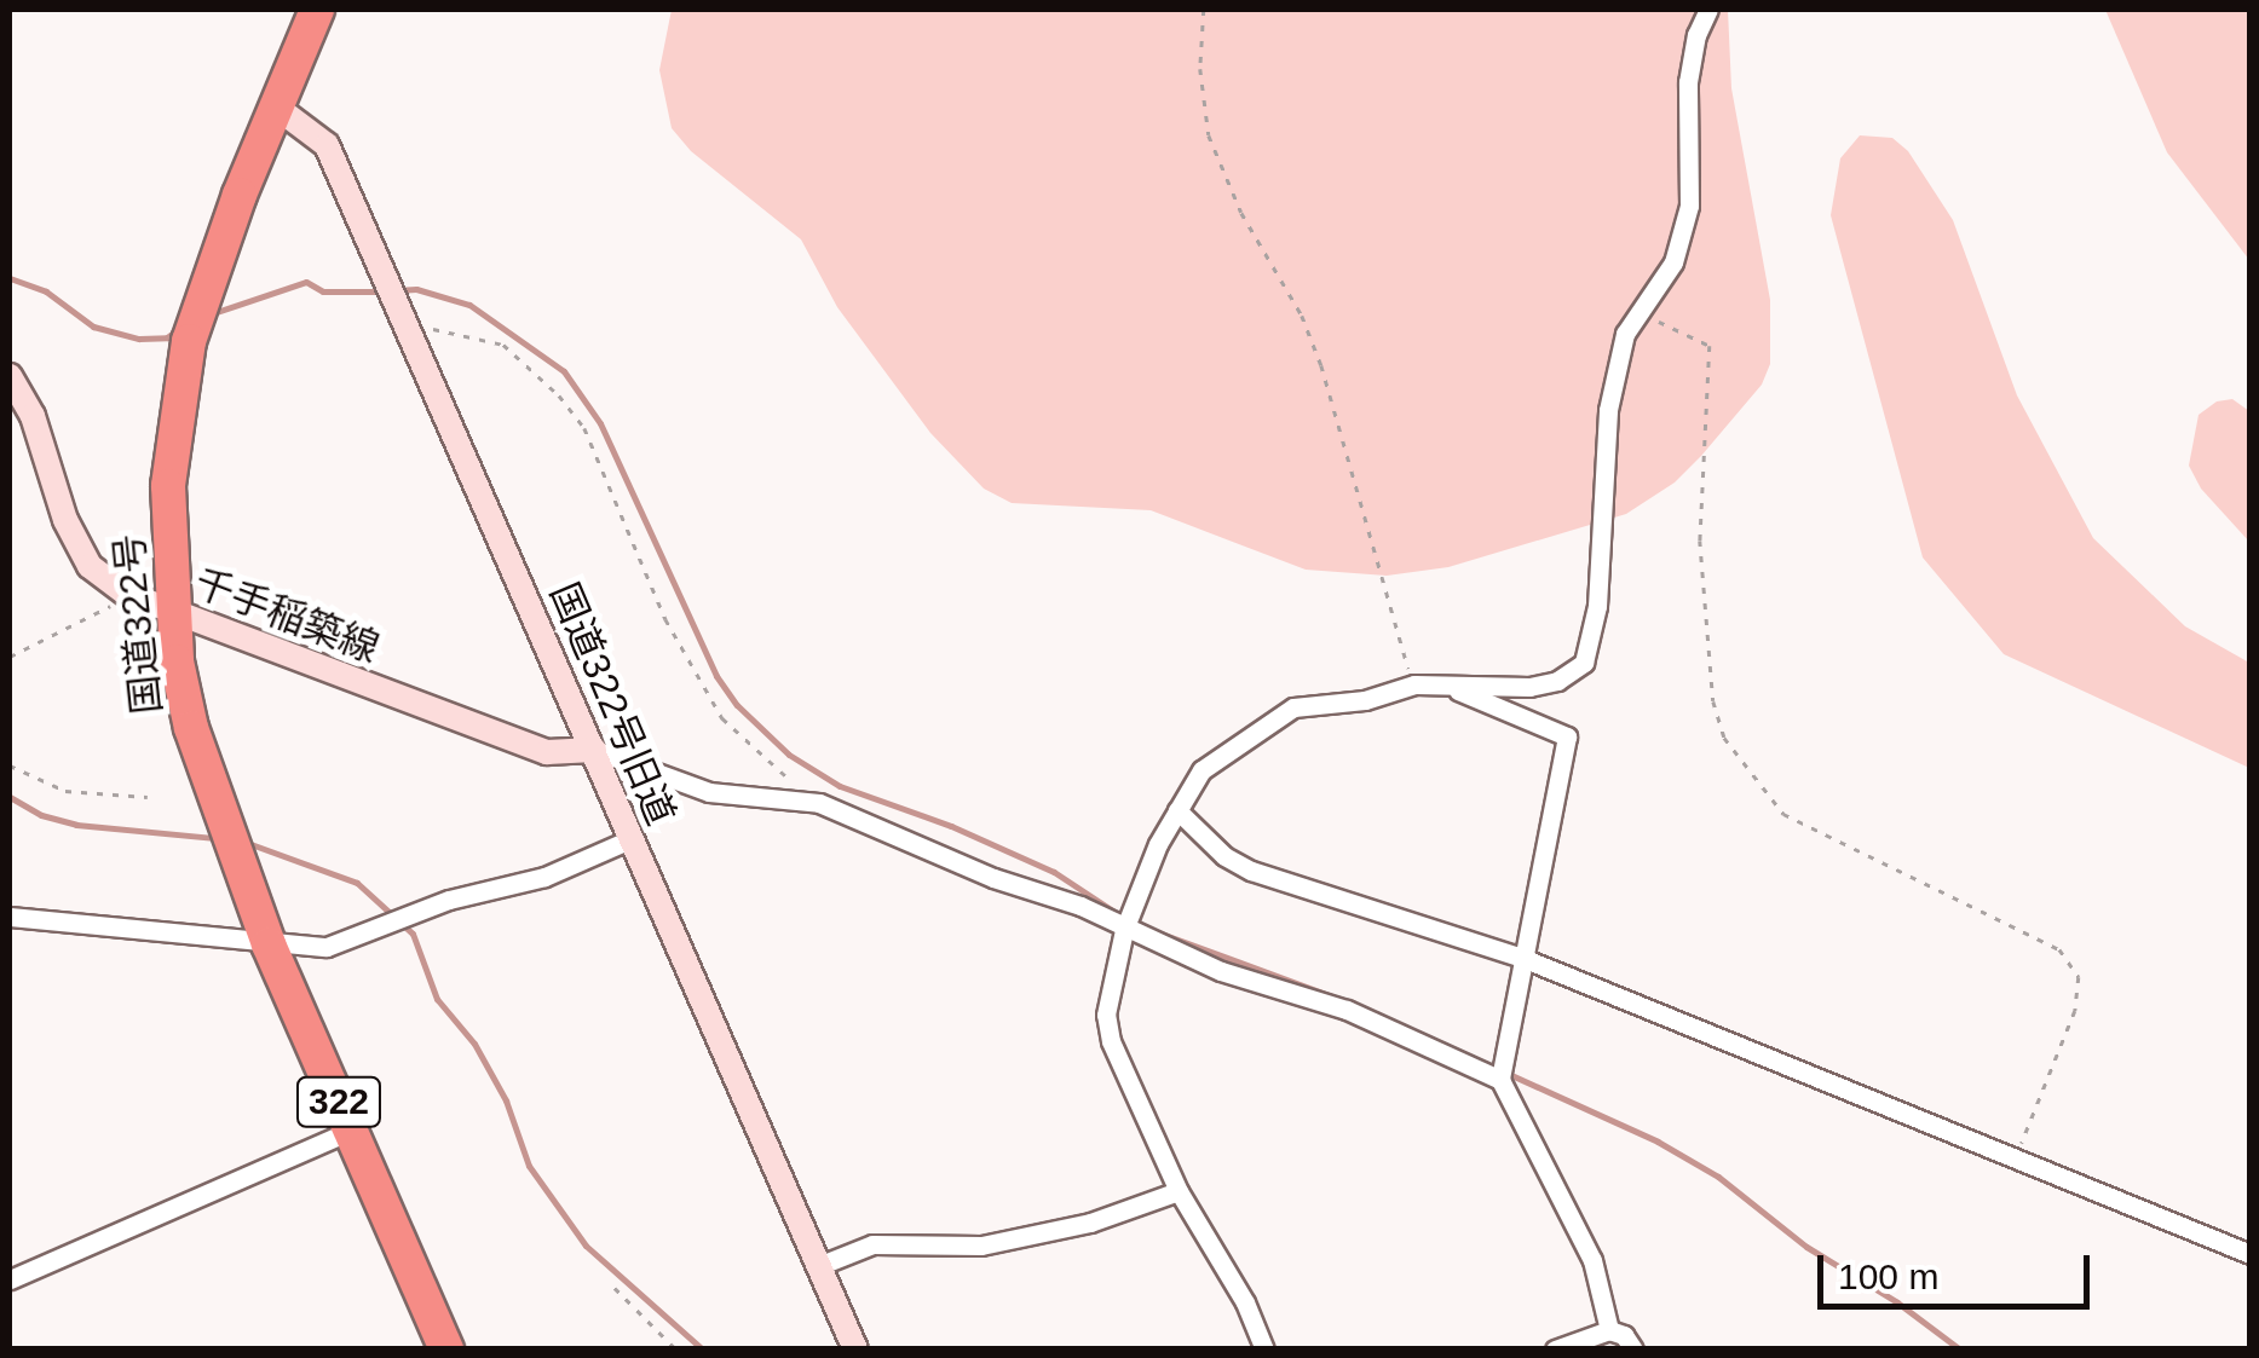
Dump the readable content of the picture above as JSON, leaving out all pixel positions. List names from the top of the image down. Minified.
{"streets":{"highway":["国道322号","322"],"street":["千手稲築線","国道322号旧道"]},"crossings":[["千手稲築線","国道322号"],["千手稲築線","国道322号旧道"],["国道322号","国道322号旧道"]],"scale_bar":"100 m"}
